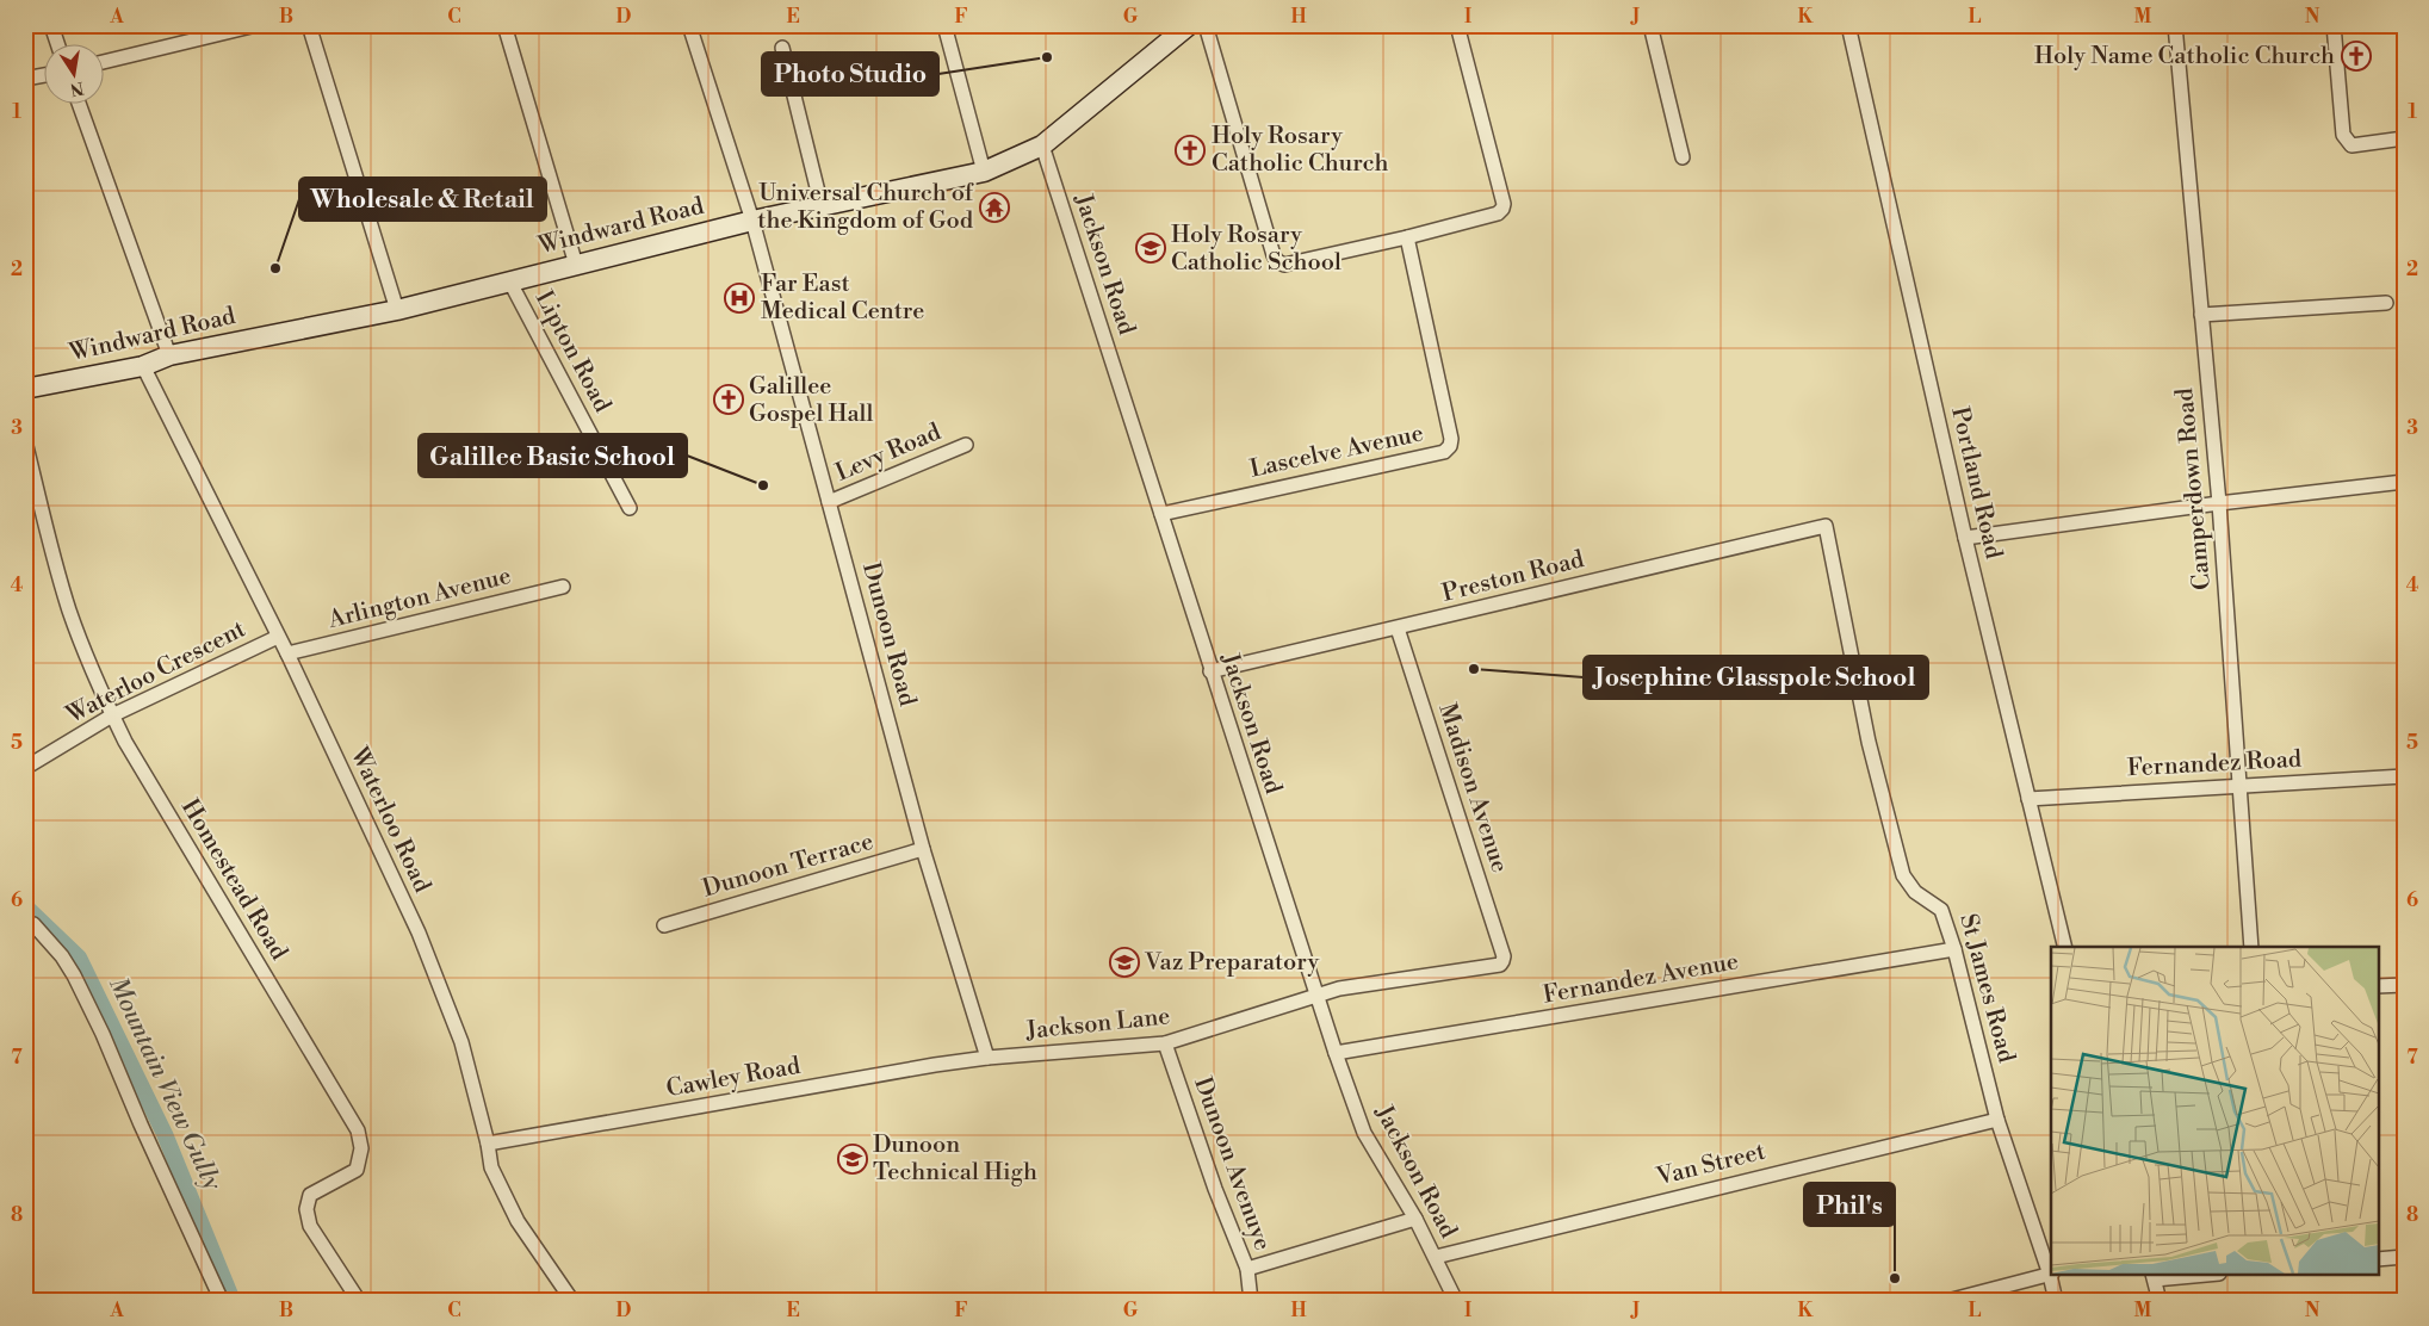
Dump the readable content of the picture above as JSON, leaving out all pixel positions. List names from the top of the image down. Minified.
{"streets":{"main road":["Windward Road"],"street":["Jackson Road","Lipton Road","Lascelve Avenue","Levy Road","Portland Road","Camperdown Road","Preston Road","Arlington Avenue","Dunoon Road","Waterloo Crescent","Fernandez Road","Madison Avenue","Waterloo Road","Dunoon Terrace","Homestead Road","Fernandez Avenue","St James Road","Jackson Lane","Cawley Road","Dunoon Avenuye","Van Street"]},"crossings":[["Windward Road","Jackson Road"],["Windward Road","Lipton Road"],["Windward Road","Dunoon Road"],["Windward Road","Waterloo Road"],["Jackson Road","Lascelve Avenue"],["Jackson Road","Preston Road"],["Jackson Road","Fernandez Avenue"],["Jackson Road","Jackson Lane"],["Jackson Road","Van Street"],["Levy Road","Dunoon Road"],["Portland Road","Fernandez Road"],["Camperdown Road","Fernandez Road"],["Preston Road","Madison Avenue"],["Preston Road","St James Road"],["Arlington Avenue","Waterloo Road"],["Dunoon Road","Dunoon Terrace"],["Dunoon Road","Jackson Lane"],["Dunoon Road","Cawley Road"],["Waterloo Crescent","Waterloo Road"],["Waterloo Crescent","Homestead Road"],["Madison Avenue","Jackson Lane"],["Waterloo Road","Cawley Road"],["Fernandez Avenue","St James Road"],["St James Road","Van Street"],["Jackson Lane","Cawley Road"],["Jackson Lane","Dunoon Avenuye"]],"water":["Mountain View Gully"],"places":{"church":["Holy Name Catholic Church","Holy Rosary Catholic Church","Galillee Gospel Hall"],"other":["Photo Studio","Wholesale & Retail","Galillee Basic School","Josephine Glasspole School","Phil's"],"temple":["Universal Church of the Kingdom of God"],"school or university":["Holy Rosary Catholic School","Vaz Preparatory","Dunoon Technical High"],"hospital":["Far East Medical Centre"]},"north":"bottom","grid":{"columns":["A","B","C","D","E","F","G","H","I","J","K","L","M","N"],"rows":["1","2","3","4","5","6","7","8"]}}
